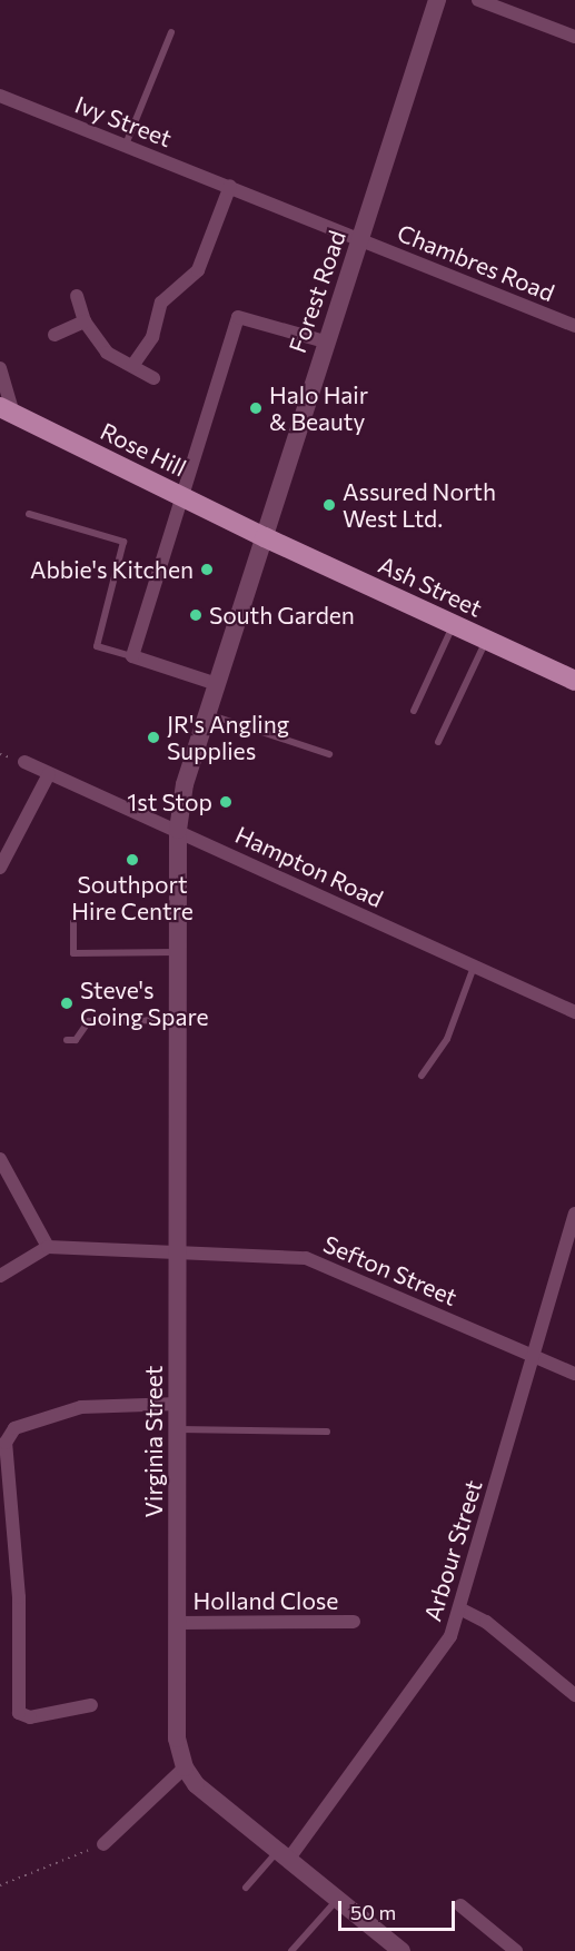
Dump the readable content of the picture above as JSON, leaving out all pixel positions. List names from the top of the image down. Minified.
{"streets":{"main road":["Rose Hill","Ash Street"],"street":["Ivy Street","Chambres Road","Forest Road","Hampton Road","Sefton Street","Virginia Street","Arbour Street","Holland Close"]},"crossings":[["Ivy Street","Chambres Road"],["Ivy Street","Forest Road"],["Chambres Road","Forest Road"],["Forest Road","Rose Hill"],["Forest Road","Ash Street"],["Forest Road","Hampton Road"],["Forest Road","Virginia Street"],["Rose Hill","Ash Street"],["Hampton Road","Virginia Street"],["Sefton Street","Virginia Street"],["Sefton Street","Arbour Street"],["Virginia Street","Arbour Street"],["Virginia Street","Holland Close"]],"places":["Halo Hair & Beauty","Assured North West Ltd.","Abbie's Kitchen","South Garden","JR's Angling Supplies","1st Stop","Southport Hire Centre","Steve's Going Spare"],"scale_bar":"50 m"}
